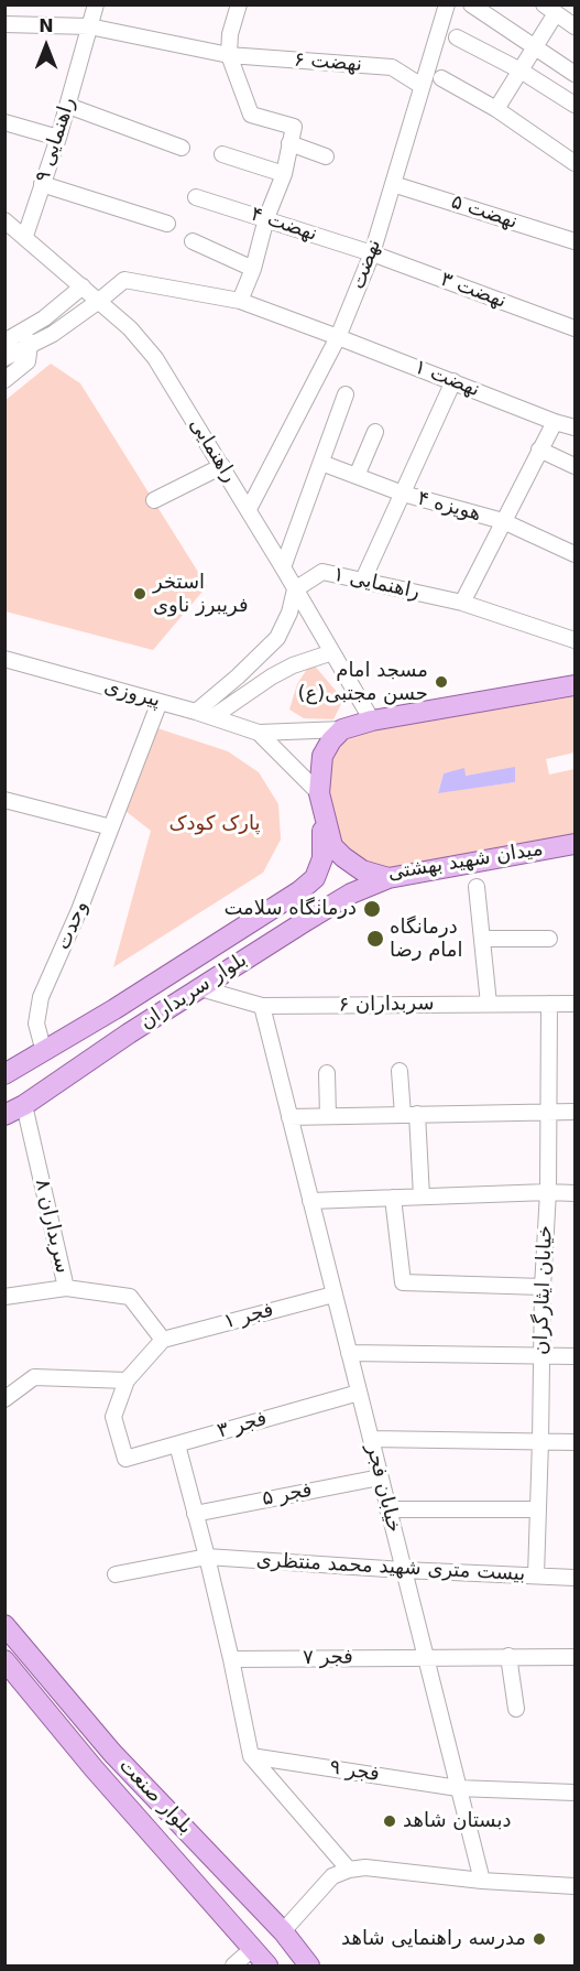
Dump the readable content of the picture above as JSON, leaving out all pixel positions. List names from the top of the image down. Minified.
{"streets":{"main road":["میدان شهید بهشتی","بلوار سربداران","بلوار صنعت"],"street":["نهضت ۶","راهنمایی ۹","نهضت ۵","نهضت ۴","نهضت","نهضت ۳","نهضت ۱","راهنمایی","هویزه ۴","راهنمایی ۱","پیروزی","وحدت","سربداران ۶","سربداران ۸","خیابان ایثارگران","فجر ۱","فجر ۳","خیابان فجر","فجر ۵","بیست متری شهید محمد منتظری","فجر ۷","فجر ۹"]},"crossings":[["نهضت ۶","راهنمایی ۹"],["نهضت ۶","نهضت"],["راهنمایی ۹","راهنمایی"],["نهضت ۵","نهضت"],["نهضت ۴","نهضت"],["نهضت ۴","نهضت ۳"],["نهضت","نهضت ۳"],["نهضت","نهضت ۱"],["نهضت","راهنمایی"],["نهضت ۱","راهنمایی"],["راهنمایی","راهنمایی ۱"],["پیروزی","وحدت"],["میدان شهید بهشتی","بلوار سربداران"],["وحدت","بلوار سربداران"],["بلوار سربداران","سربداران ۶"],["بلوار سربداران","سربداران ۸"],["سربداران ۶","خیابان ایثارگران"],["سربداران ۶","خیابان فجر"],["خیابان ایثارگران","بیست متری شهید محمد منتظری"],["فجر ۱","خیابان فجر"],["فجر ۳","خیابان فجر"],["خیابان فجر","فجر ۵"],["خیابان فجر","بیست متری شهید محمد منتظری"],["خیابان فجر","فجر ۷"],["خیابان فجر","فجر ۹"]],"parks":["پارک کودک"],"places":["استخر فریبرز ناوی","مسجد امام حسن مجتبی(ع)","درمانگاه سلامت","درمانگاه امام رضا","دبستان شاهد","مدرسه راهنمایی شاهد"],"north":"top"}
